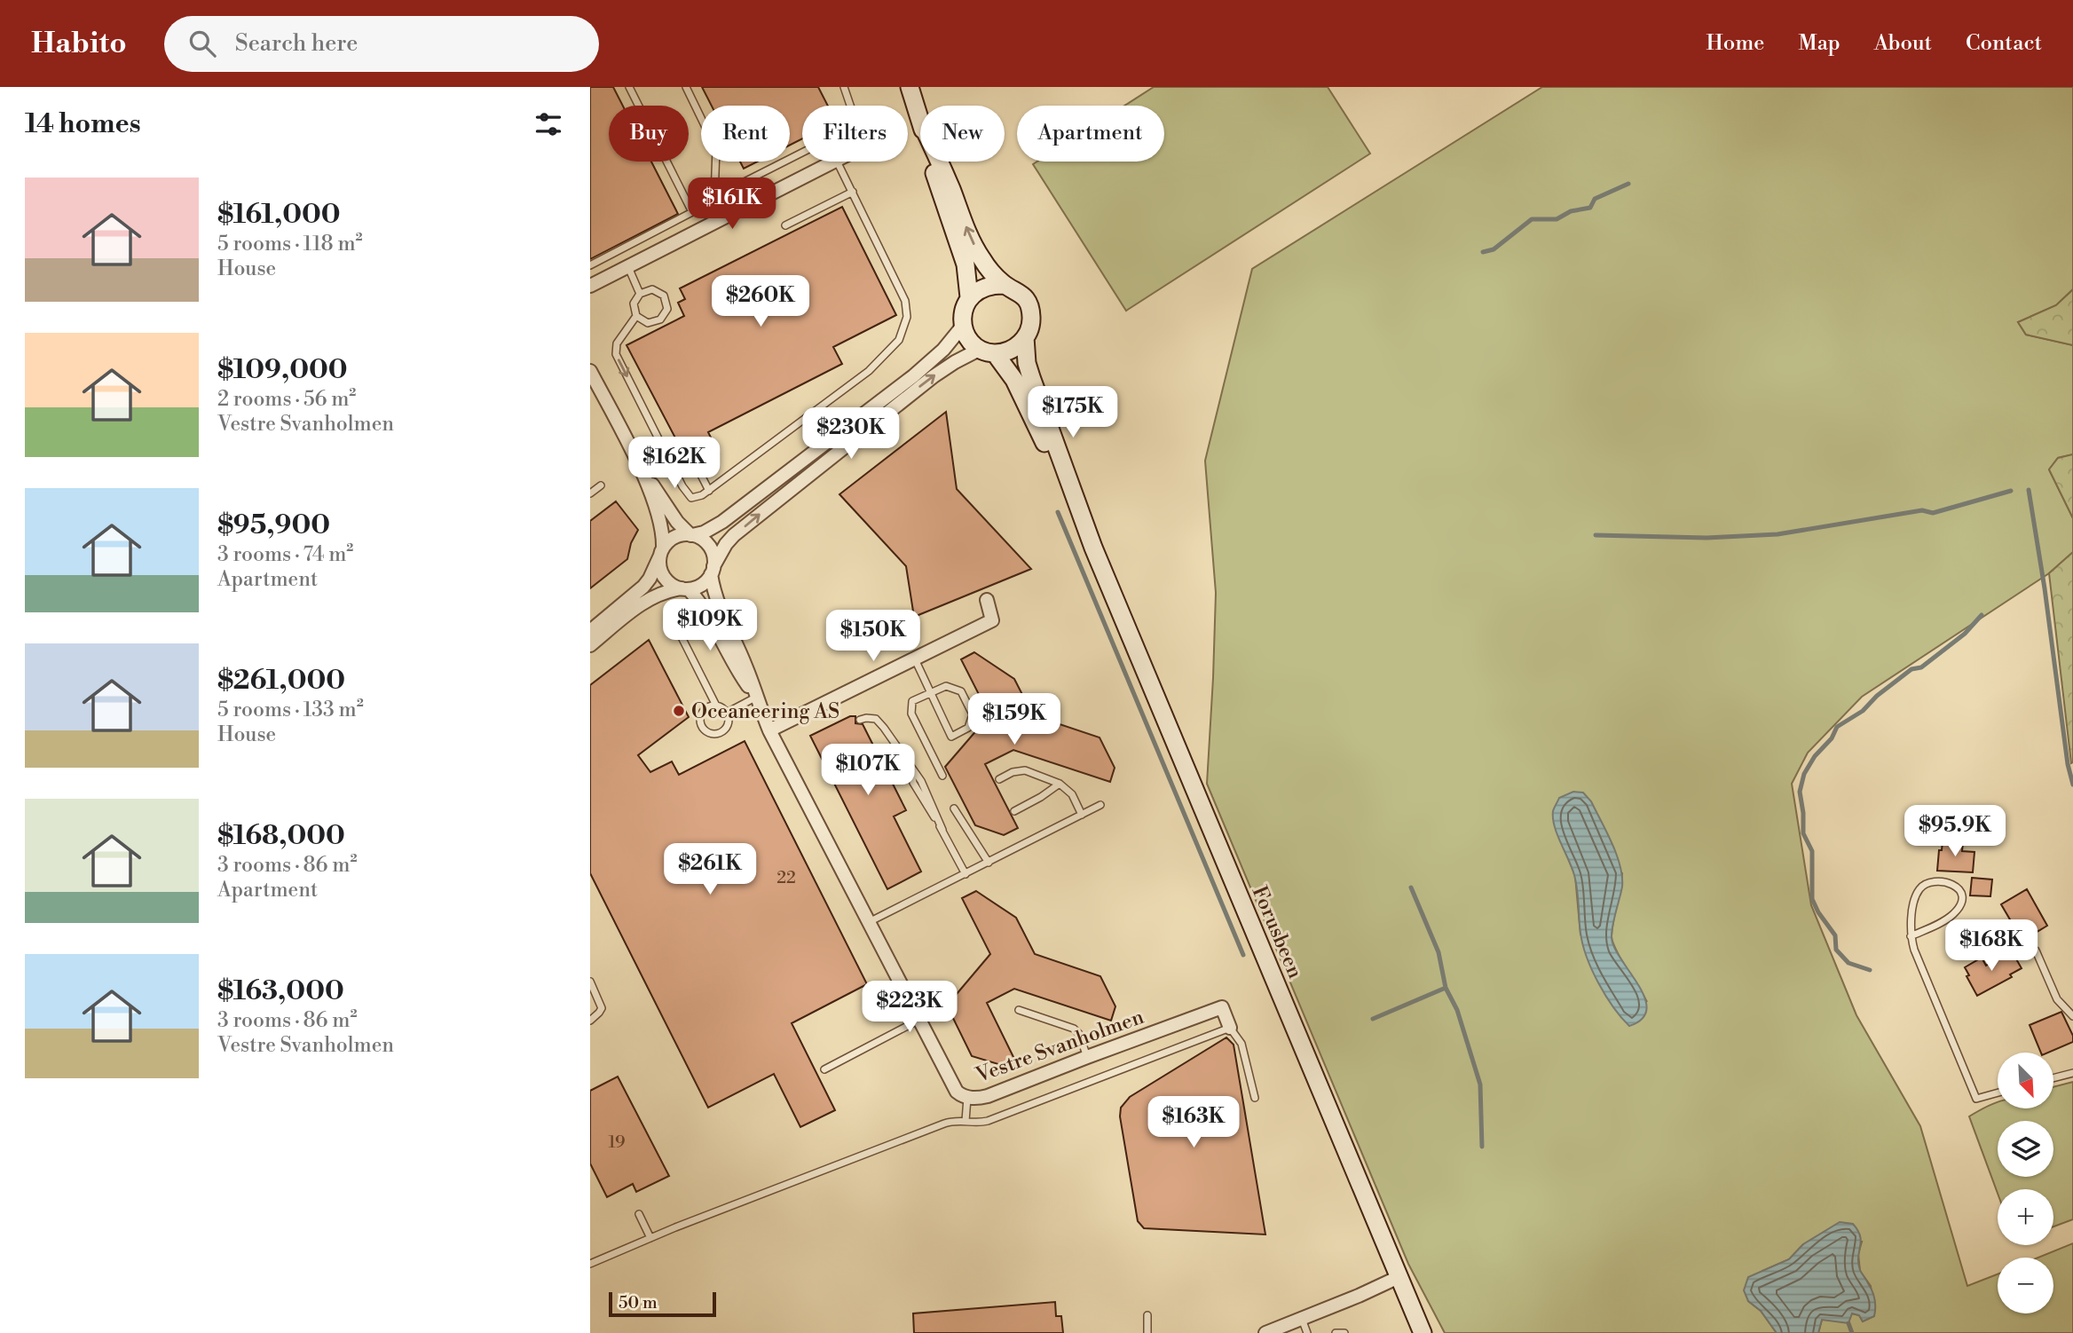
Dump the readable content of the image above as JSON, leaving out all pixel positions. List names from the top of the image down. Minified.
{"streets":{"main road":["Forusbeen"],"street":["Vestre Svanholmen"]},"places":["Oceaneering AS"],"house_numbers":["22","19"],"scale_bar":"50 m","north":"bottom right","page":{"header":"Habito","search":"Search here","nav":["Home","Map","About","Contact"],"heading":"14 homes","chip":["Buy","Rent","Filters","New","Apartment"],"list":[{"name":"$161,000","note":"5 rooms · 118 m² · House"},{"name":"$109,000","note":"2 rooms · 56 m² · Vestre Svanholmen"},{"name":"$95,900","note":"3 rooms · 74 m² · Apartment"},{"name":"$261,000","note":"5 rooms · 133 m² · House"},{"name":"$168,000","note":"3 rooms · 86 m² · Apartment"},{"name":"$163,000","note":"3 rooms · 86 m² · Vestre Svanholmen"}],"price":["$161K","$260K","$175K","$230K","$162K","$109K","$150K","$159K","$107K","$95.9K","$261K","$168K","$223K","$163K"],"map_buttons":["+","−"],"scale":"50 m"}}
